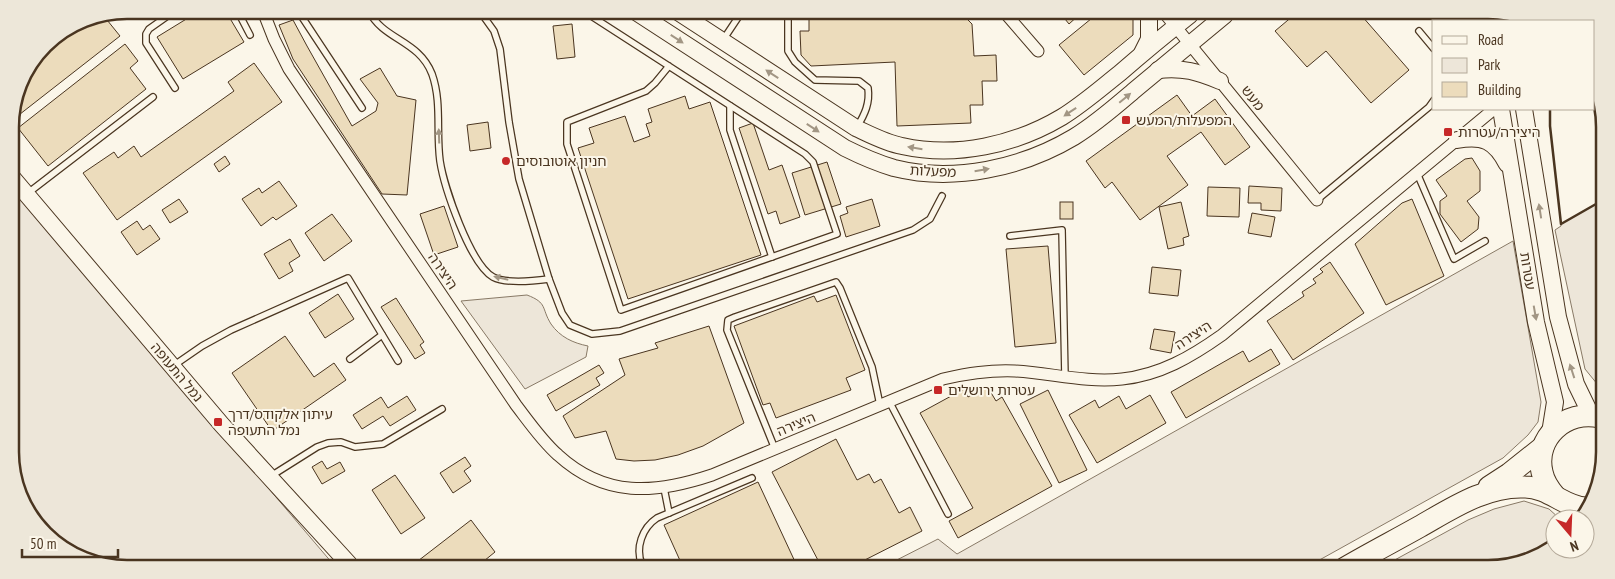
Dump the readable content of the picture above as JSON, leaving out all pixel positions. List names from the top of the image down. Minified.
{"streets":{"street":["מעש","מפעלות","היצירה","עטרות","נמל התעופה"]},"crossings":[["מעש","מפעלות"]],"places":{"transit":["המפעלות/המעש","היצירה/עטרות","עטרות ירושלים","עיתון אלקודס/דרך נמל התעופה"],"other":["חניון אוטובוסים"]},"legend":["Road","Park","Building"],"scale_bar":"50 m","north":"bottom"}
